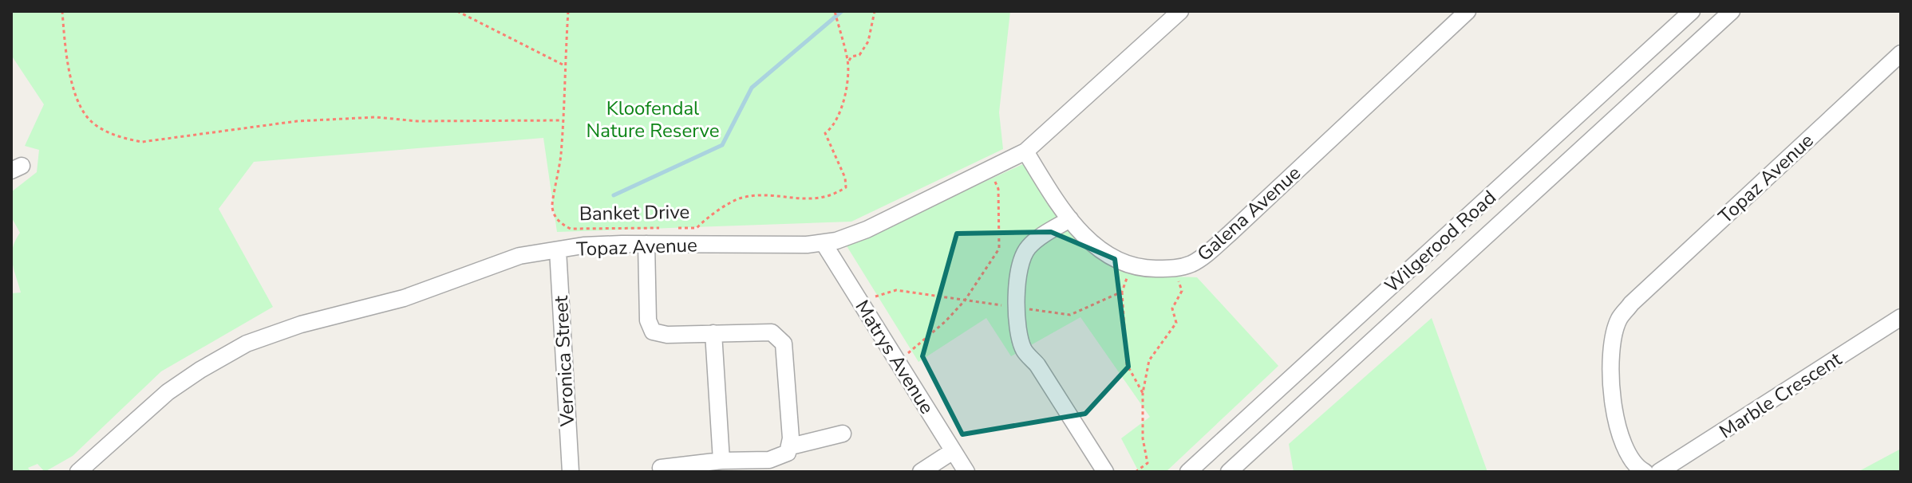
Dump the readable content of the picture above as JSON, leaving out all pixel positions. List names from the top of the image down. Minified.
{"streets":{"street":["Topaz Avenue","Galena Avenue","Wilgerood Road","Matrys Avenue","Veronica Street","Marble Crescent"],"path":["Banket Drive"]},"crossings":[["Topaz Avenue","Galena Avenue"],["Topaz Avenue","Matrys Avenue"],["Topaz Avenue","Veronica Street"]],"parks":["Kloofendal Nature Reserve"]}
